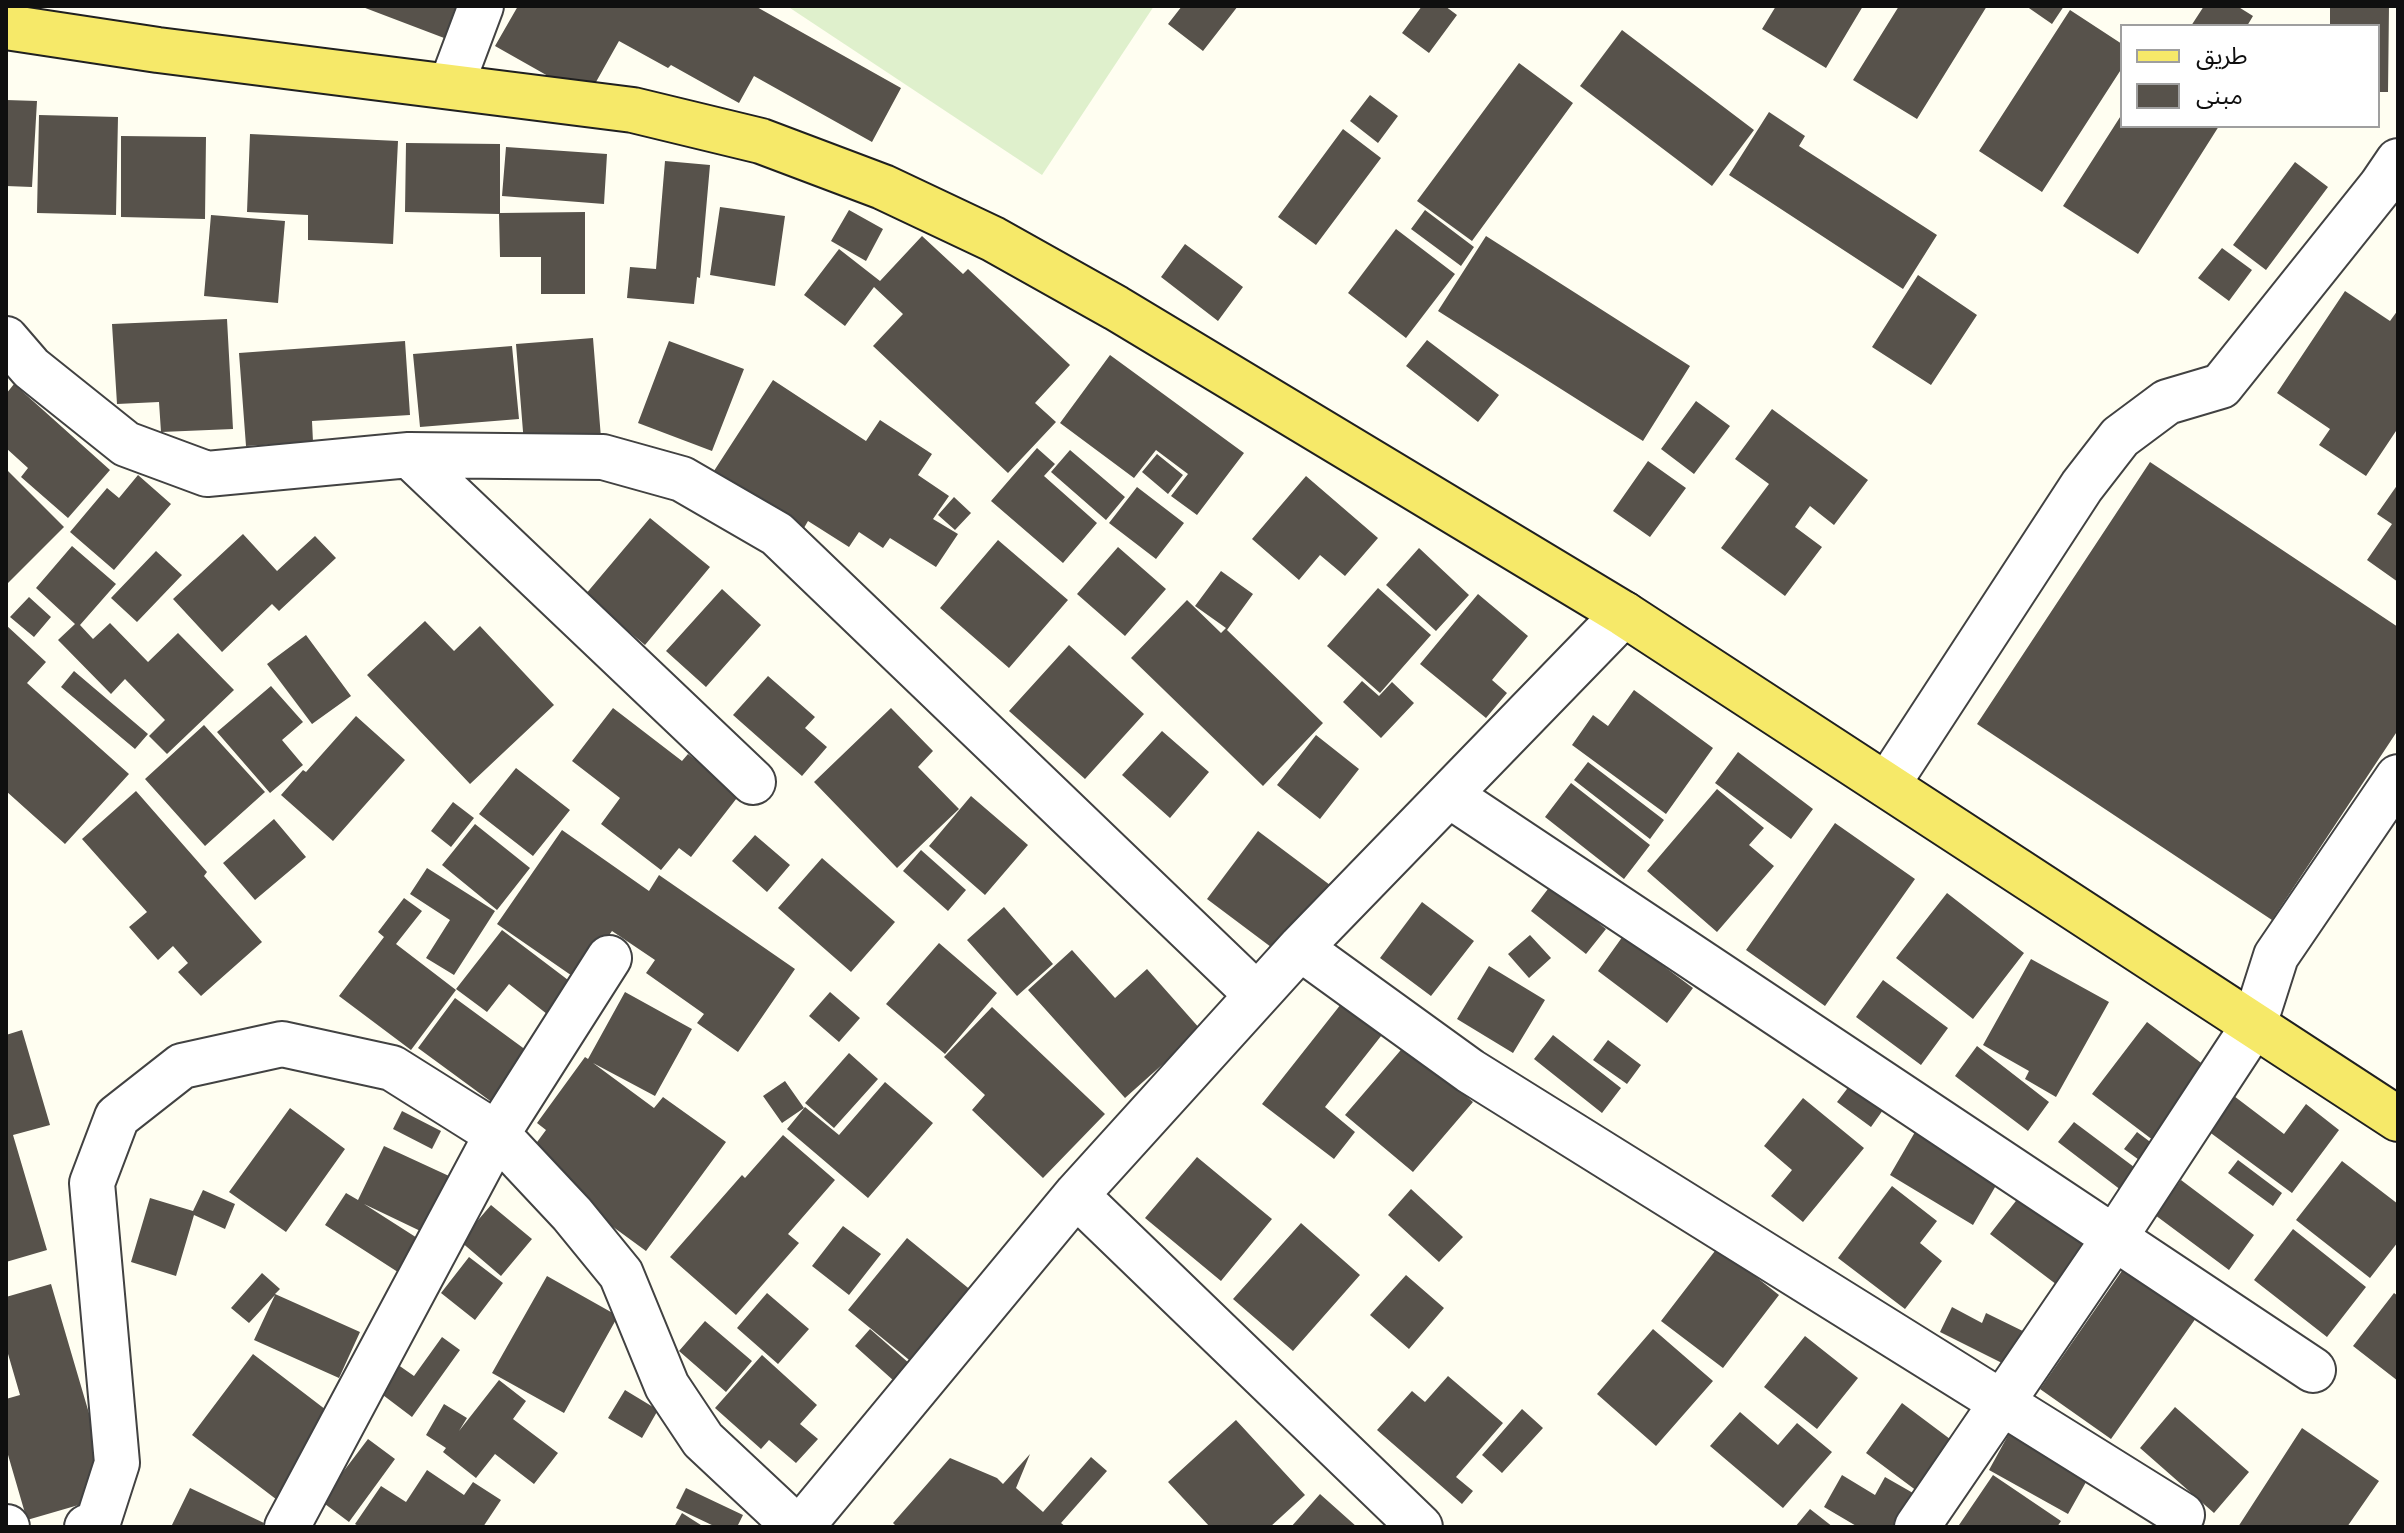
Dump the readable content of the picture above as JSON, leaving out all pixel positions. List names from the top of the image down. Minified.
{"legend":["طريق","مبنى"]}
